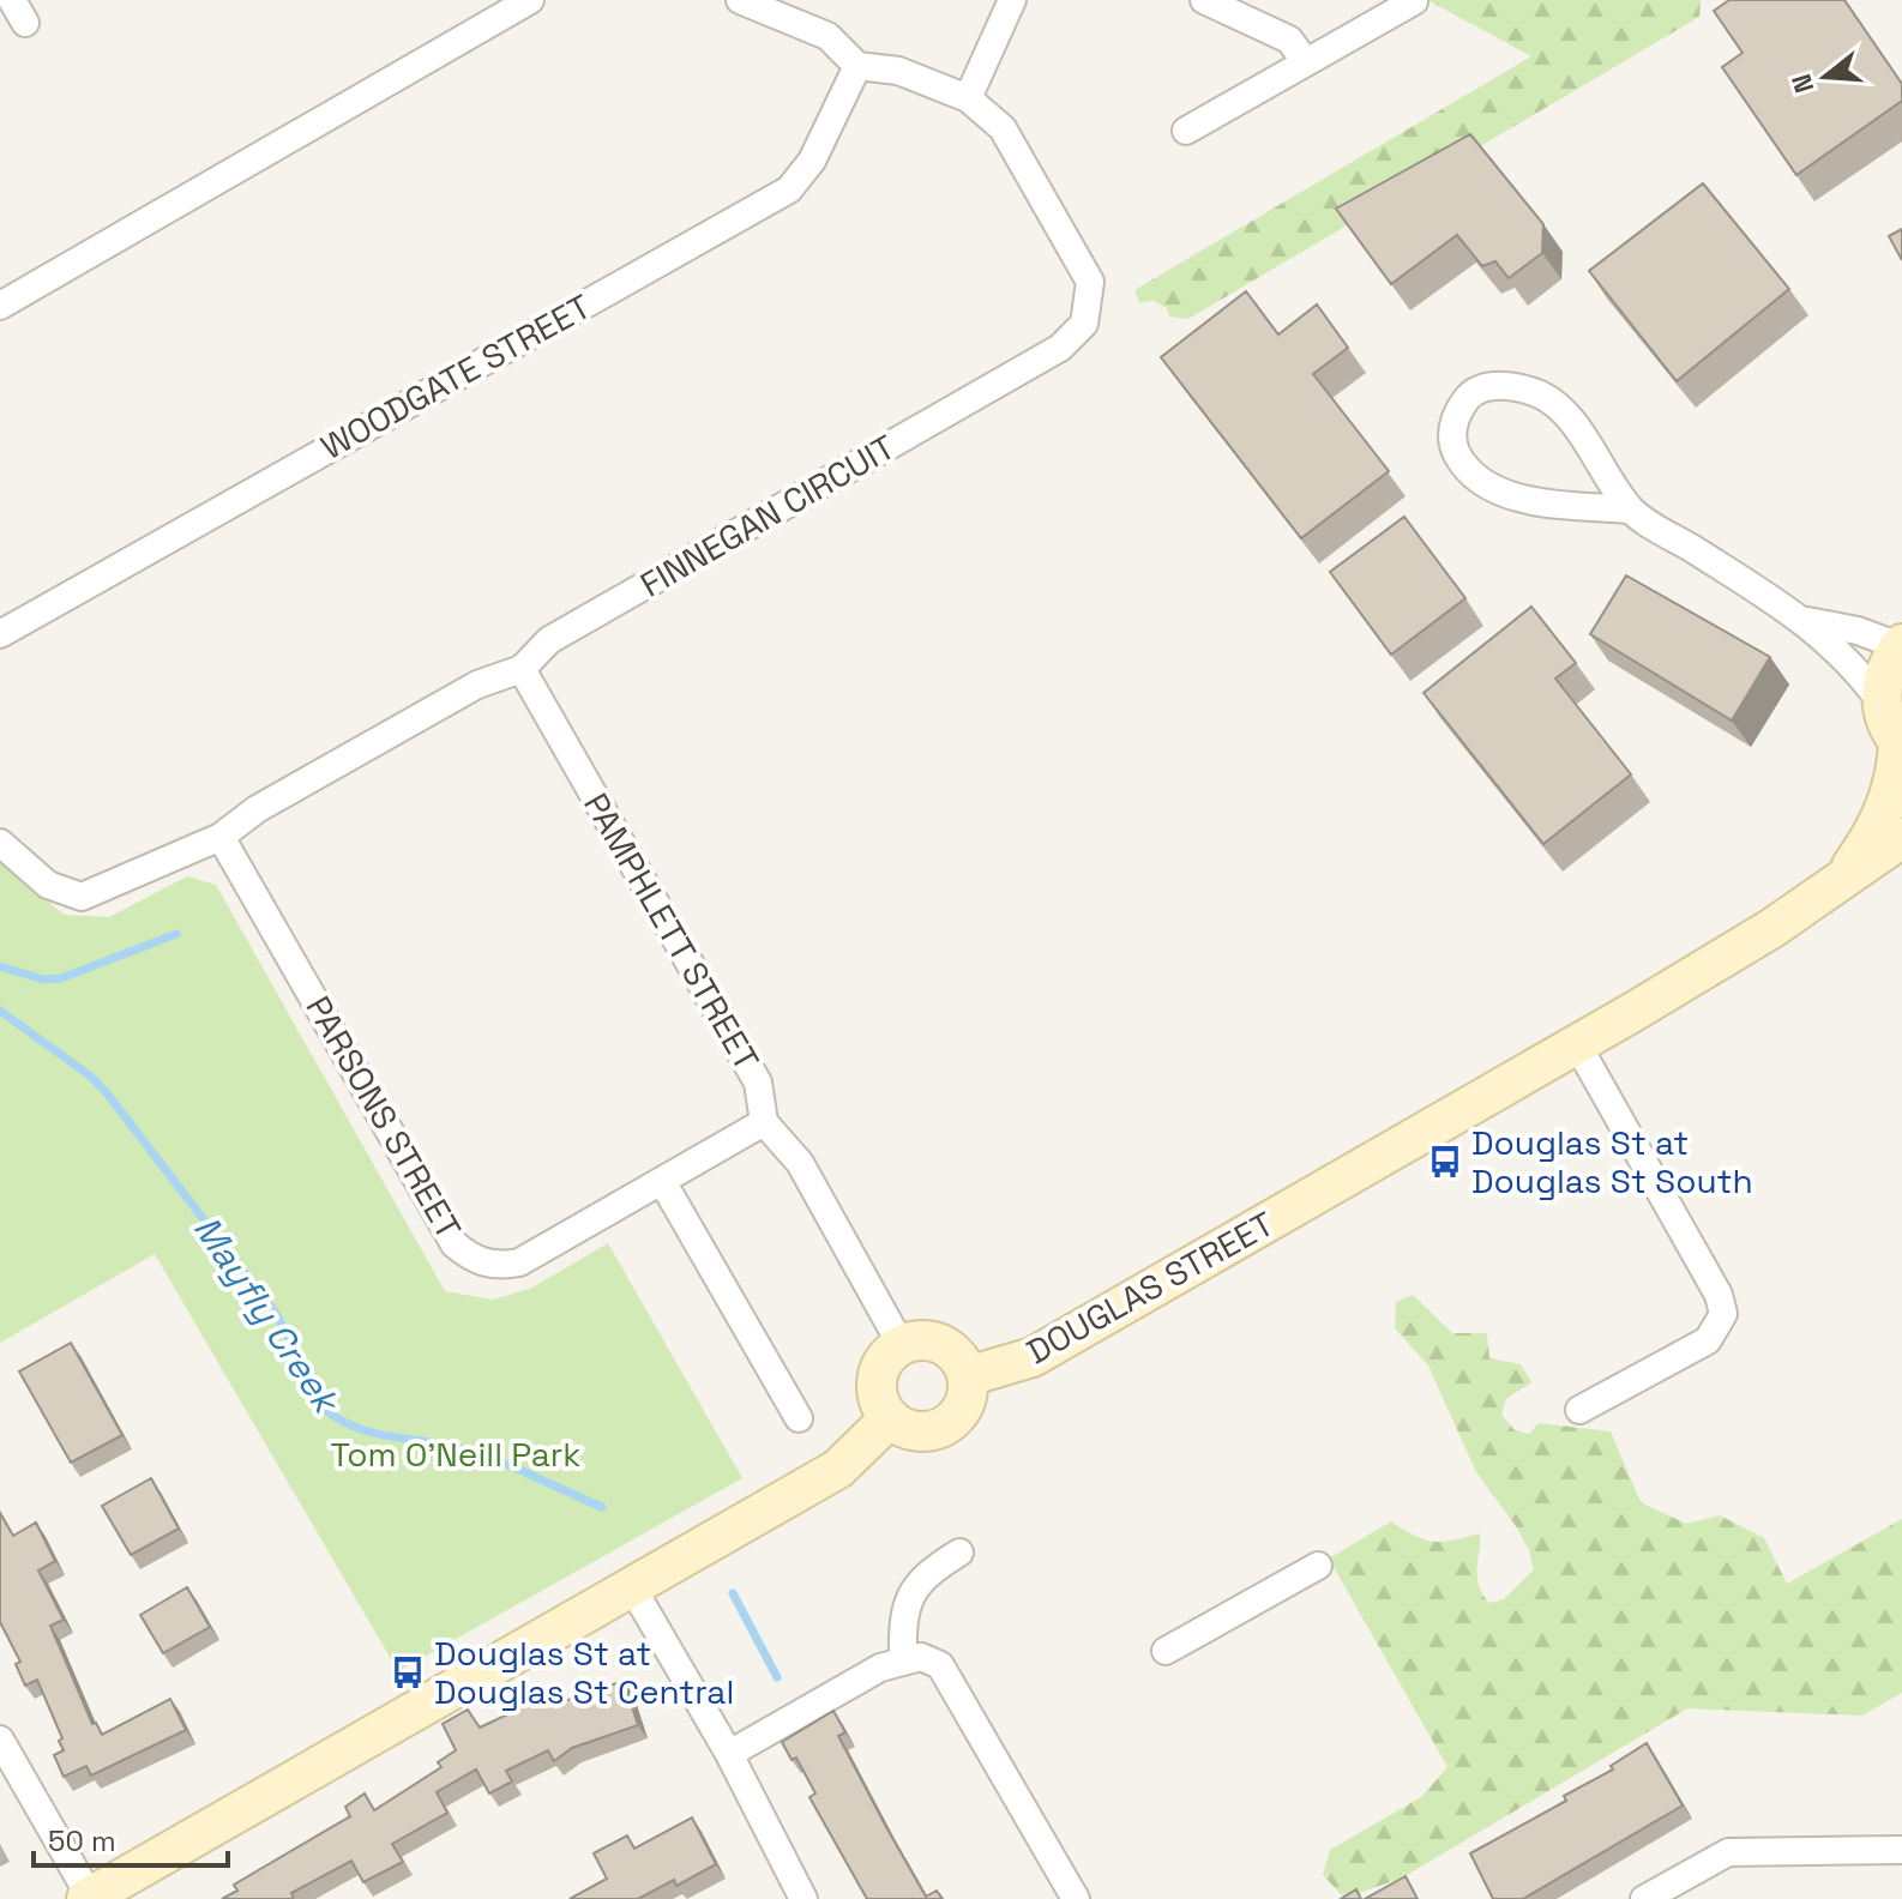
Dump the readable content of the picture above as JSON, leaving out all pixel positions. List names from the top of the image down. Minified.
{"streets":{"main road":["DOUGLAS STREET"],"street":["WOODGATE STREET","FINNEGAN CIRCUIT","PAMPHLETT STREET","PARSONS STREET"]},"crossings":[["WOODGATE STREET","FINNEGAN CIRCUIT"],["FINNEGAN CIRCUIT","PAMPHLETT STREET"],["FINNEGAN CIRCUIT","PARSONS STREET"],["PAMPHLETT STREET","PARSONS STREET"],["PAMPHLETT STREET","DOUGLAS STREET"]],"water":["Mayfly Creek"],"parks":["Tom O'Neill Park"],"places":{"bus stop":["Douglas St at Douglas St South","Douglas St at Douglas St Central"]},"scale_bar":"50 m","north":"left"}
